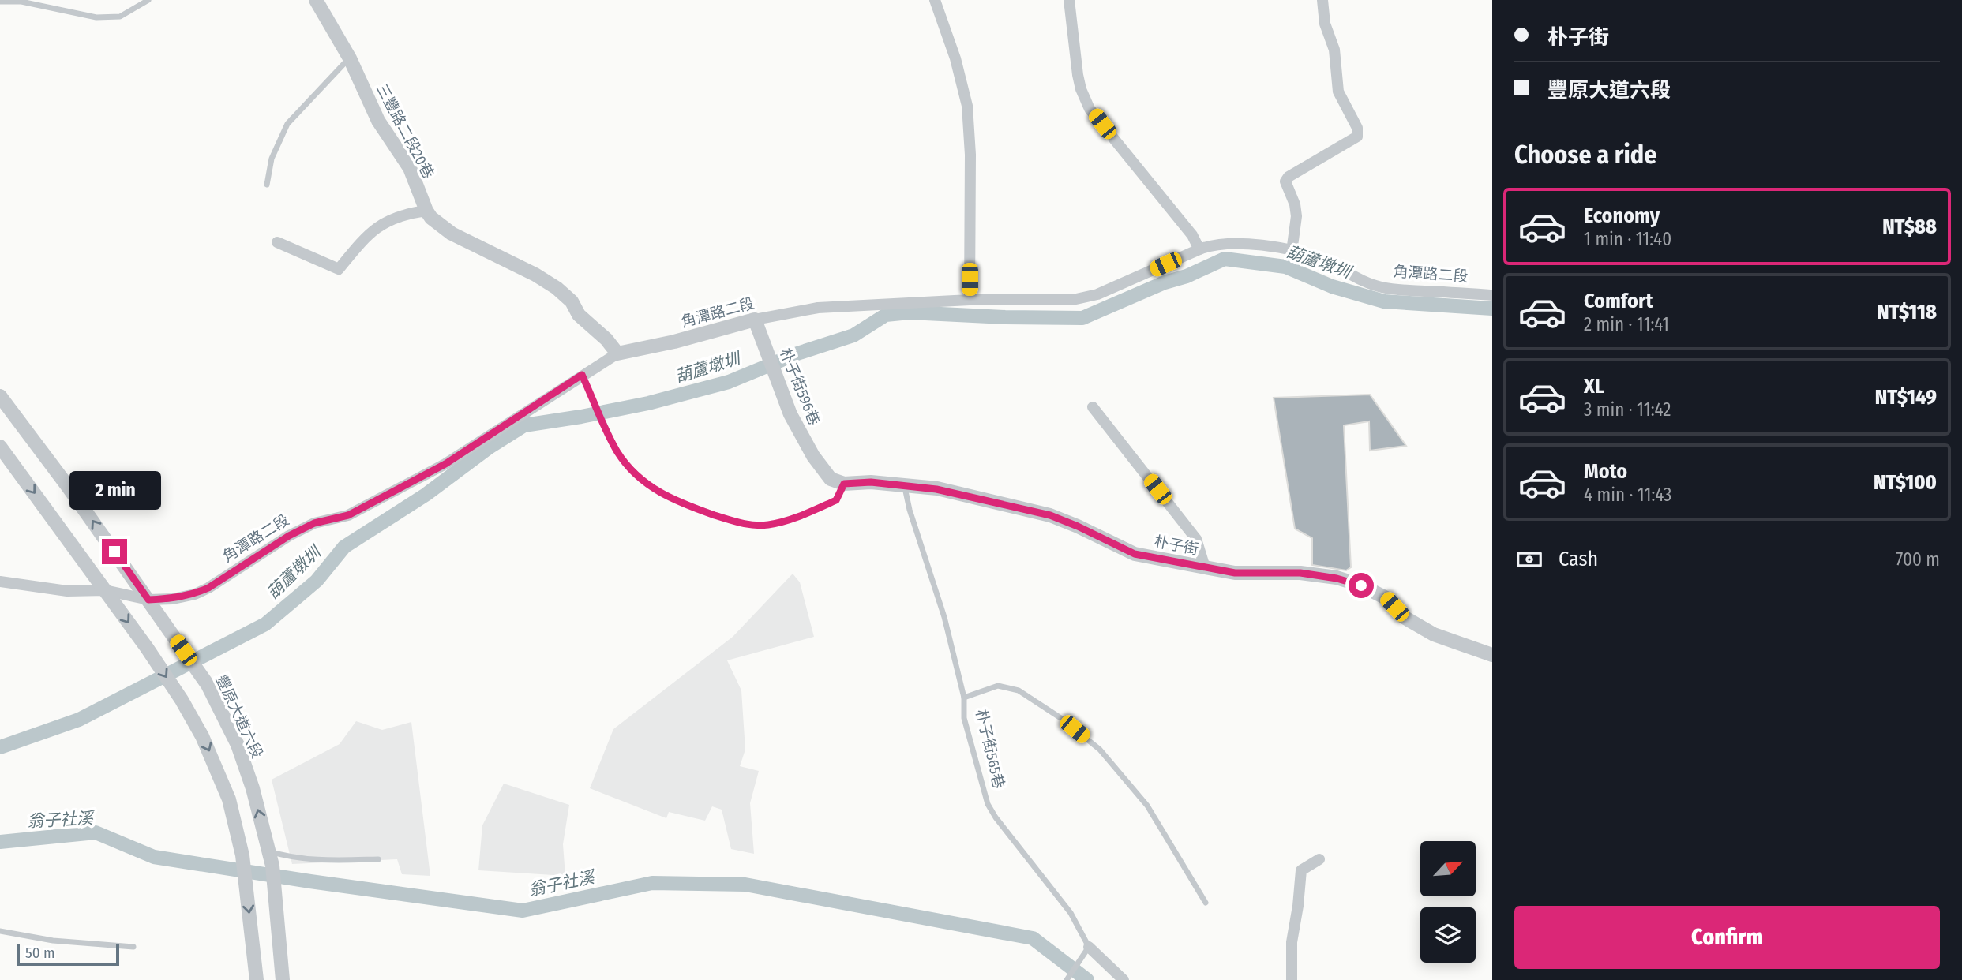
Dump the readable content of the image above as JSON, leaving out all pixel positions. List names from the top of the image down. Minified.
{"streets":{"street":["三豐路二段20巷","角潭路二段","朴子街596巷","朴子街","豐原大道六段","朴子街565巷"]},"crossings":[["三豐路二段20巷","角潭路二段"],["角潭路二段","朴子街596巷"],["角潭路二段","豐原大道六段"],["朴子街596巷","朴子街"],["朴子街","朴子街565巷"]],"water":["葫蘆墩圳","翁子社溪"],"scale_bar":"50 m","north":"top right","page":{"banner":["朴子街","豐原大道六段"],"heading":"Choose a ride","list":[{"name":"Economy","note":"1 min · 11:40","value":"NT$88"},{"name":"Comfort","note":"2 min · 11:41","value":"NT$118"},{"name":"XL","note":"3 min · 11:42","value":"NT$149"},{"name":"Moto","note":"4 min · 11:43","value":"NT$100"}],"bubble":"2 min","pay":["Cash","700 m"],"buttons":"Confirm","scale":"50 m"}}
